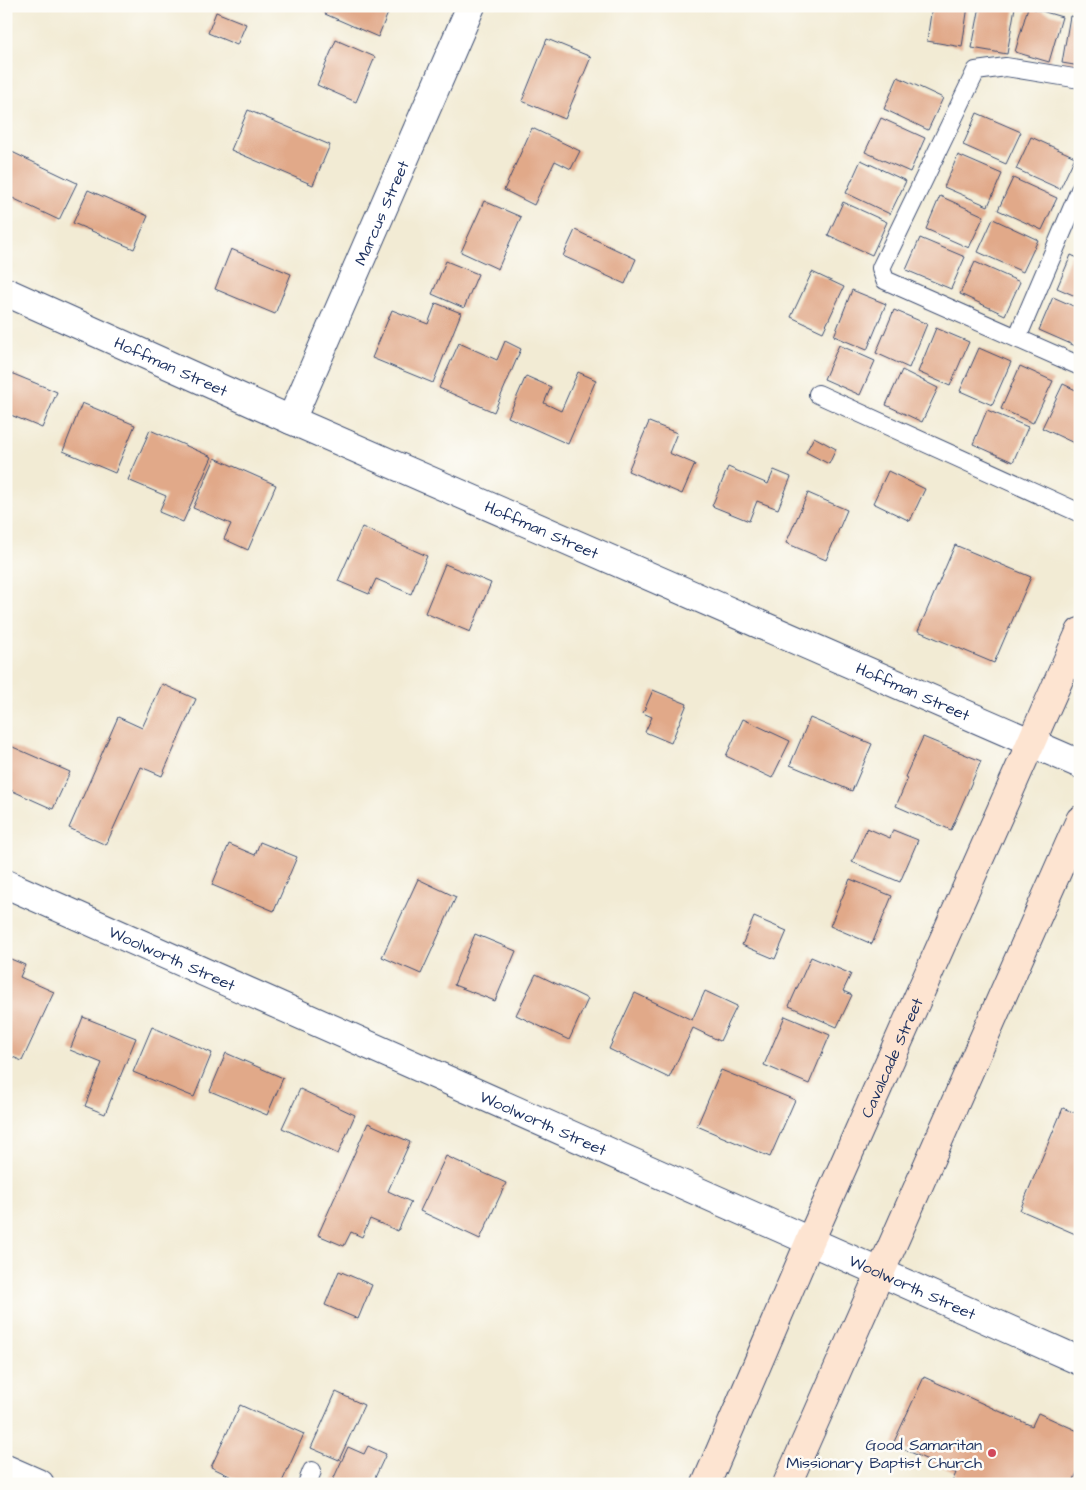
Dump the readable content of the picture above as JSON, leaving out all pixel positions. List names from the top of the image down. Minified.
{"streets":{"main road":["Cavalcade Street"],"street":["Marcus Street","Hoffman Street","Woolworth Street"]},"crossings":[["Marcus Street","Hoffman Street"],["Hoffman Street","Cavalcade Street"],["Woolworth Street","Cavalcade Street"]],"places":["Good Samaritan Missionary Baptist Church"]}
